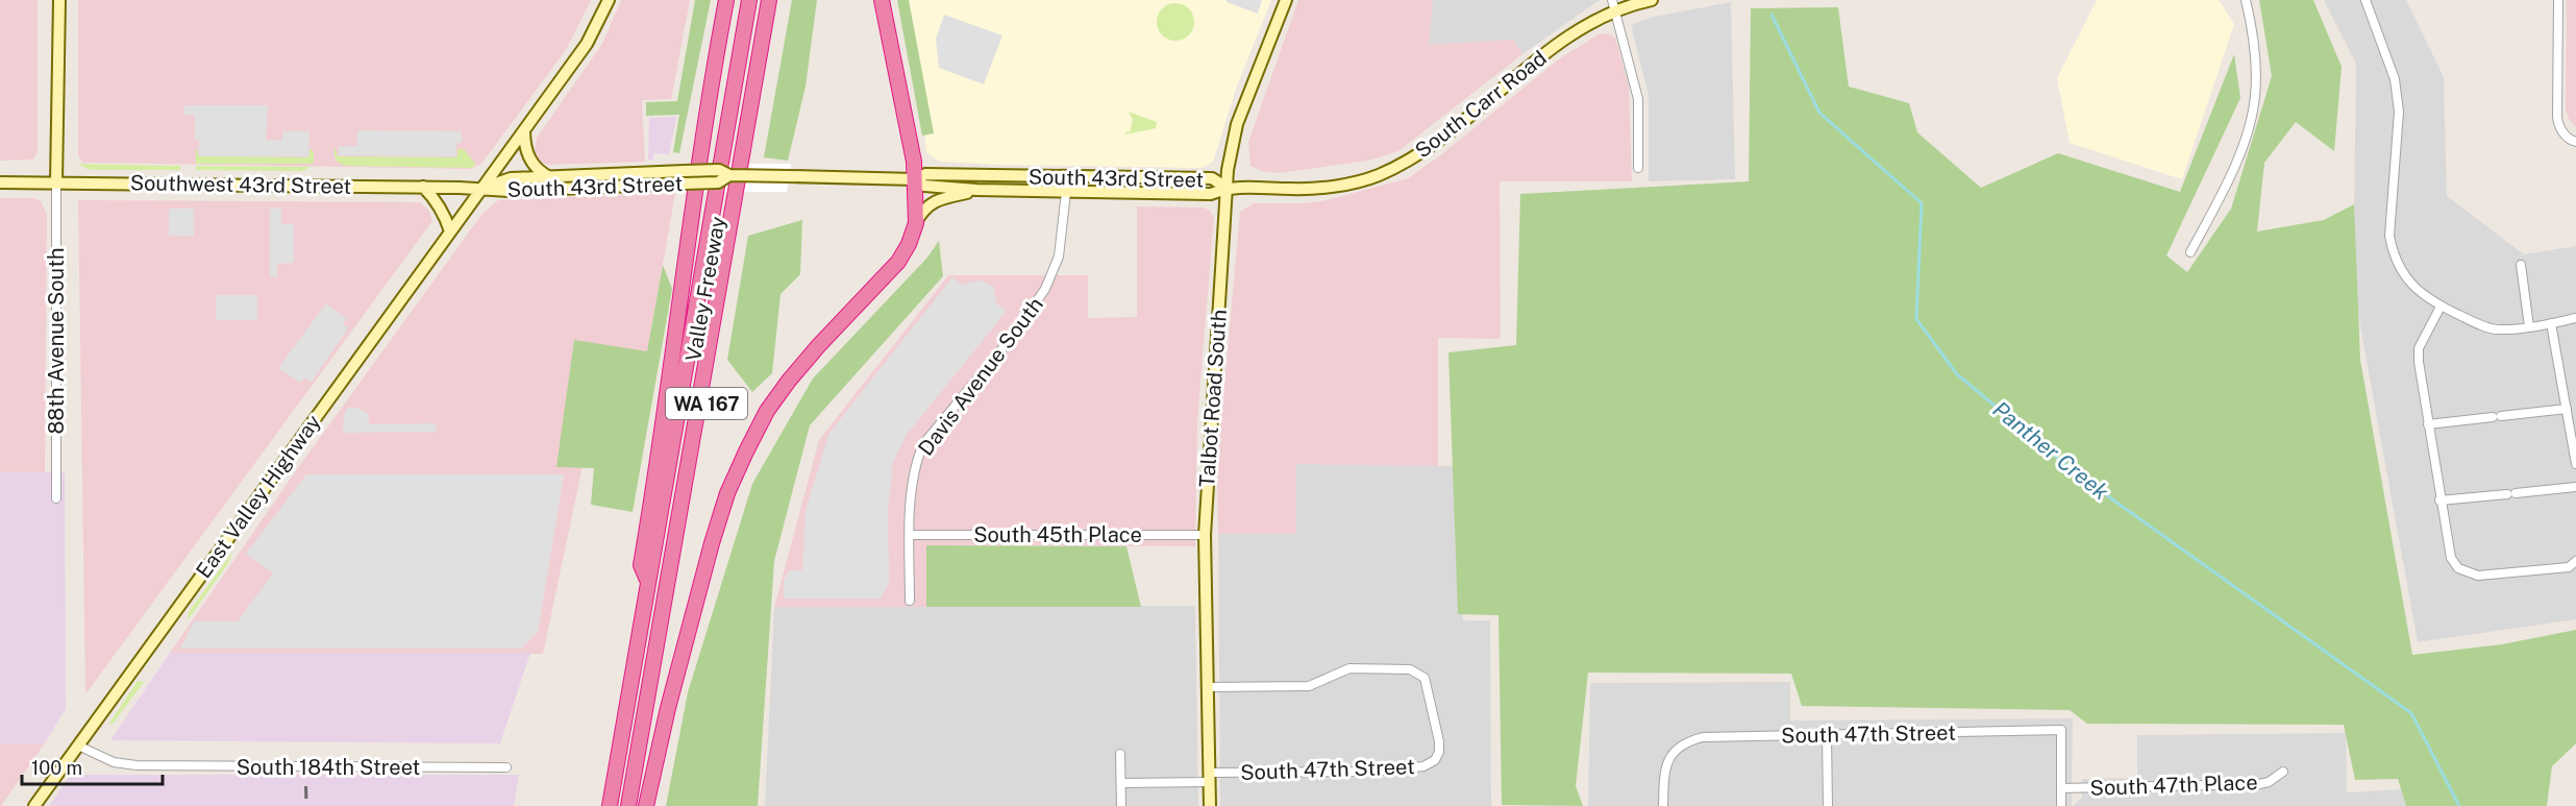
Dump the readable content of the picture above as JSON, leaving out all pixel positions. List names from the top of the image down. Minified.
{"streets":{"highway":["Valley Freeway","WA 167"],"main road":["South Carr Road","South 43rd Street","Southwest 43rd Street","Talbot Road South","East Valley Highway"],"street":["88th Avenue South","Davis Avenue South","South 45th Place","South 47th Street","South 184th Street","South 47th Place"]},"crossings":[["South Carr Road","South 43rd Street"],["South Carr Road","Talbot Road South"],["South 43rd Street","Southwest 43rd Street"],["South 43rd Street","Davis Avenue South"],["South 43rd Street","Talbot Road South"],["South 43rd Street","East Valley Highway"],["Southwest 43rd Street","88th Avenue South"],["Southwest 43rd Street","East Valley Highway"],["Davis Avenue South","South 45th Place"],["Talbot Road South","South 45th Place"],["Talbot Road South","South 47th Street"],["East Valley Highway","South 184th Street"],["South 47th Street","South 47th Place"]],"water":["Panther Creek"],"scale_bar":"100 m"}
